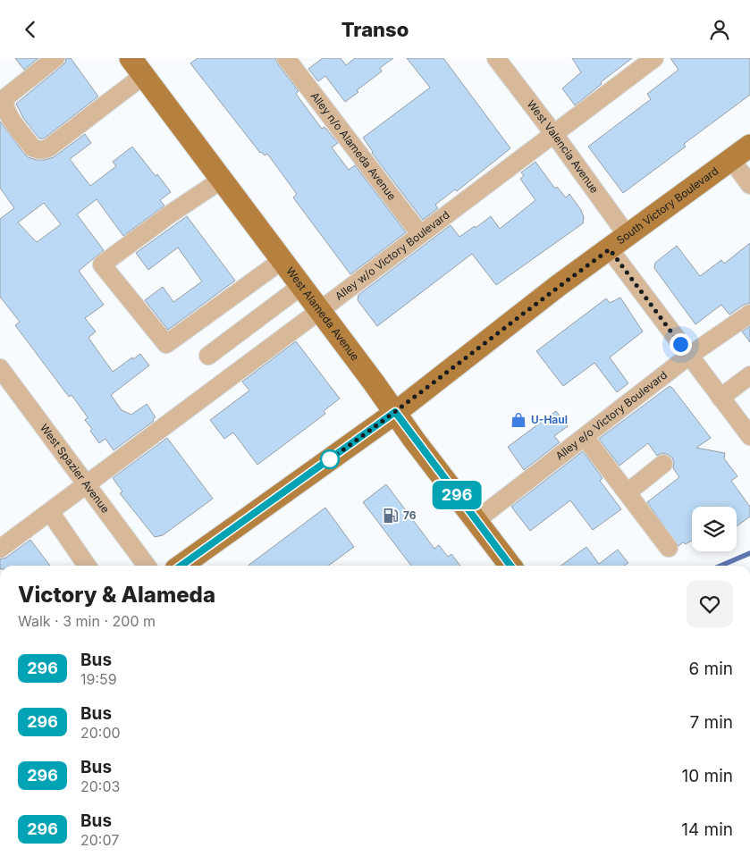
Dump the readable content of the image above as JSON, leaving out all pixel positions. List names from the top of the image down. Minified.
{"streets":{"main road":["South Victory Boulevard","West Alameda Avenue"],"street":["Alley n/o Alameda Avenue","West Valencia Avenue","Alley w/o Victory Boulevard","Alley e/o Victory Boulevard","West Spazier Avenue"]},"crossings":[["Alley n/o Alameda Avenue","Alley w/o Victory Boulevard"],["West Valencia Avenue","South Victory Boulevard"],["West Valencia Avenue","Alley w/o Victory Boulevard"],["South Victory Boulevard","West Alameda Avenue"],["Alley w/o Victory Boulevard","West Alameda Avenue"],["Alley w/o Victory Boulevard","West Spazier Avenue"],["West Alameda Avenue","Alley e/o Victory Boulevard"]],"places":{"shop":["U-Haul"],"fuel station":["76"]},"lines":["bus line 296"],"page":{"header":"Transo","on_map":"296","heading":["Victory & Alameda","Walk · 3 min · 200 m"],"list":[{"mark":"296","name":"Bus","note":"19:59","value":"6 min"},{"mark":"296","name":"Bus","note":"20:00","value":"7 min"},{"mark":"296","name":"Bus","note":"20:03","value":"10 min"},{"mark":"296","name":"Bus","note":"20:07","value":"14 min"}]}}
